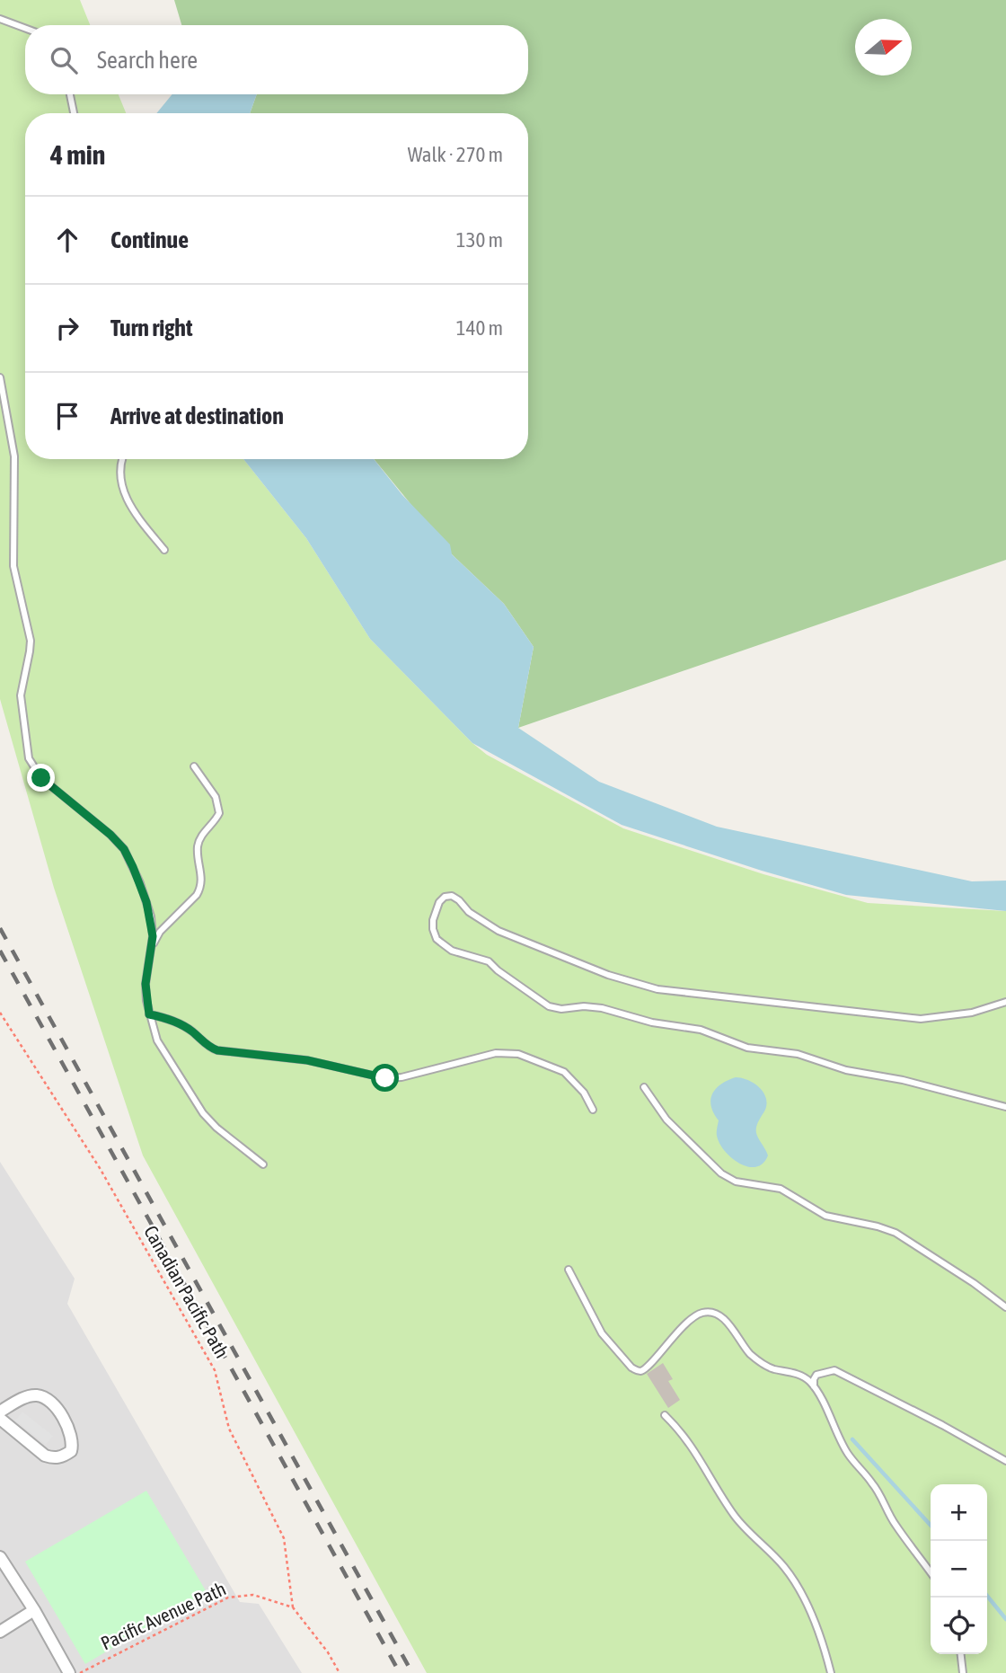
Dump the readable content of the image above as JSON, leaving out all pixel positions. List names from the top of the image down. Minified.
{"streets":{"path":["Canadian Pacific Path","Pacific Avenue Path"]},"crossings":[["Canadian Pacific Path","Pacific Avenue Path"]],"north":"right","page":{"search":"Search here","heading":["4 min","Walk · 270 m"],"list":[["Continue","130 m"],["Turn right","140 m"],"Arrive at destination"],"map_buttons":["+","−"]}}
